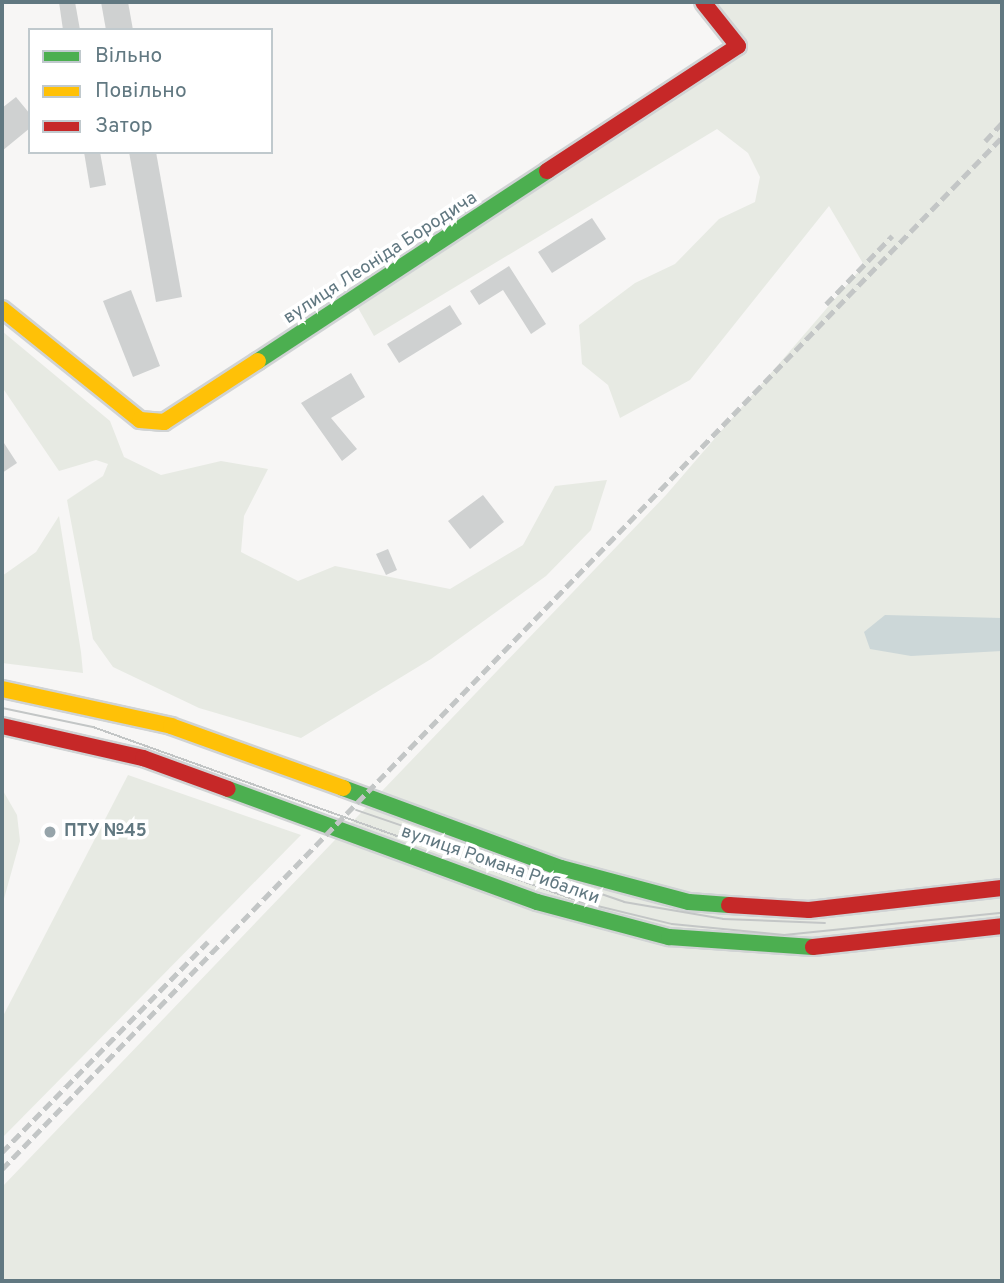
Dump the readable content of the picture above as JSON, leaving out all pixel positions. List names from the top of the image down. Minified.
{"streets":{"main road":["вулиця Леоніда Бородича","вулиця Романа Рибалки"]},"places":["ПТУ №45"],"legend":["Вільно","Повільно","Затор"]}
